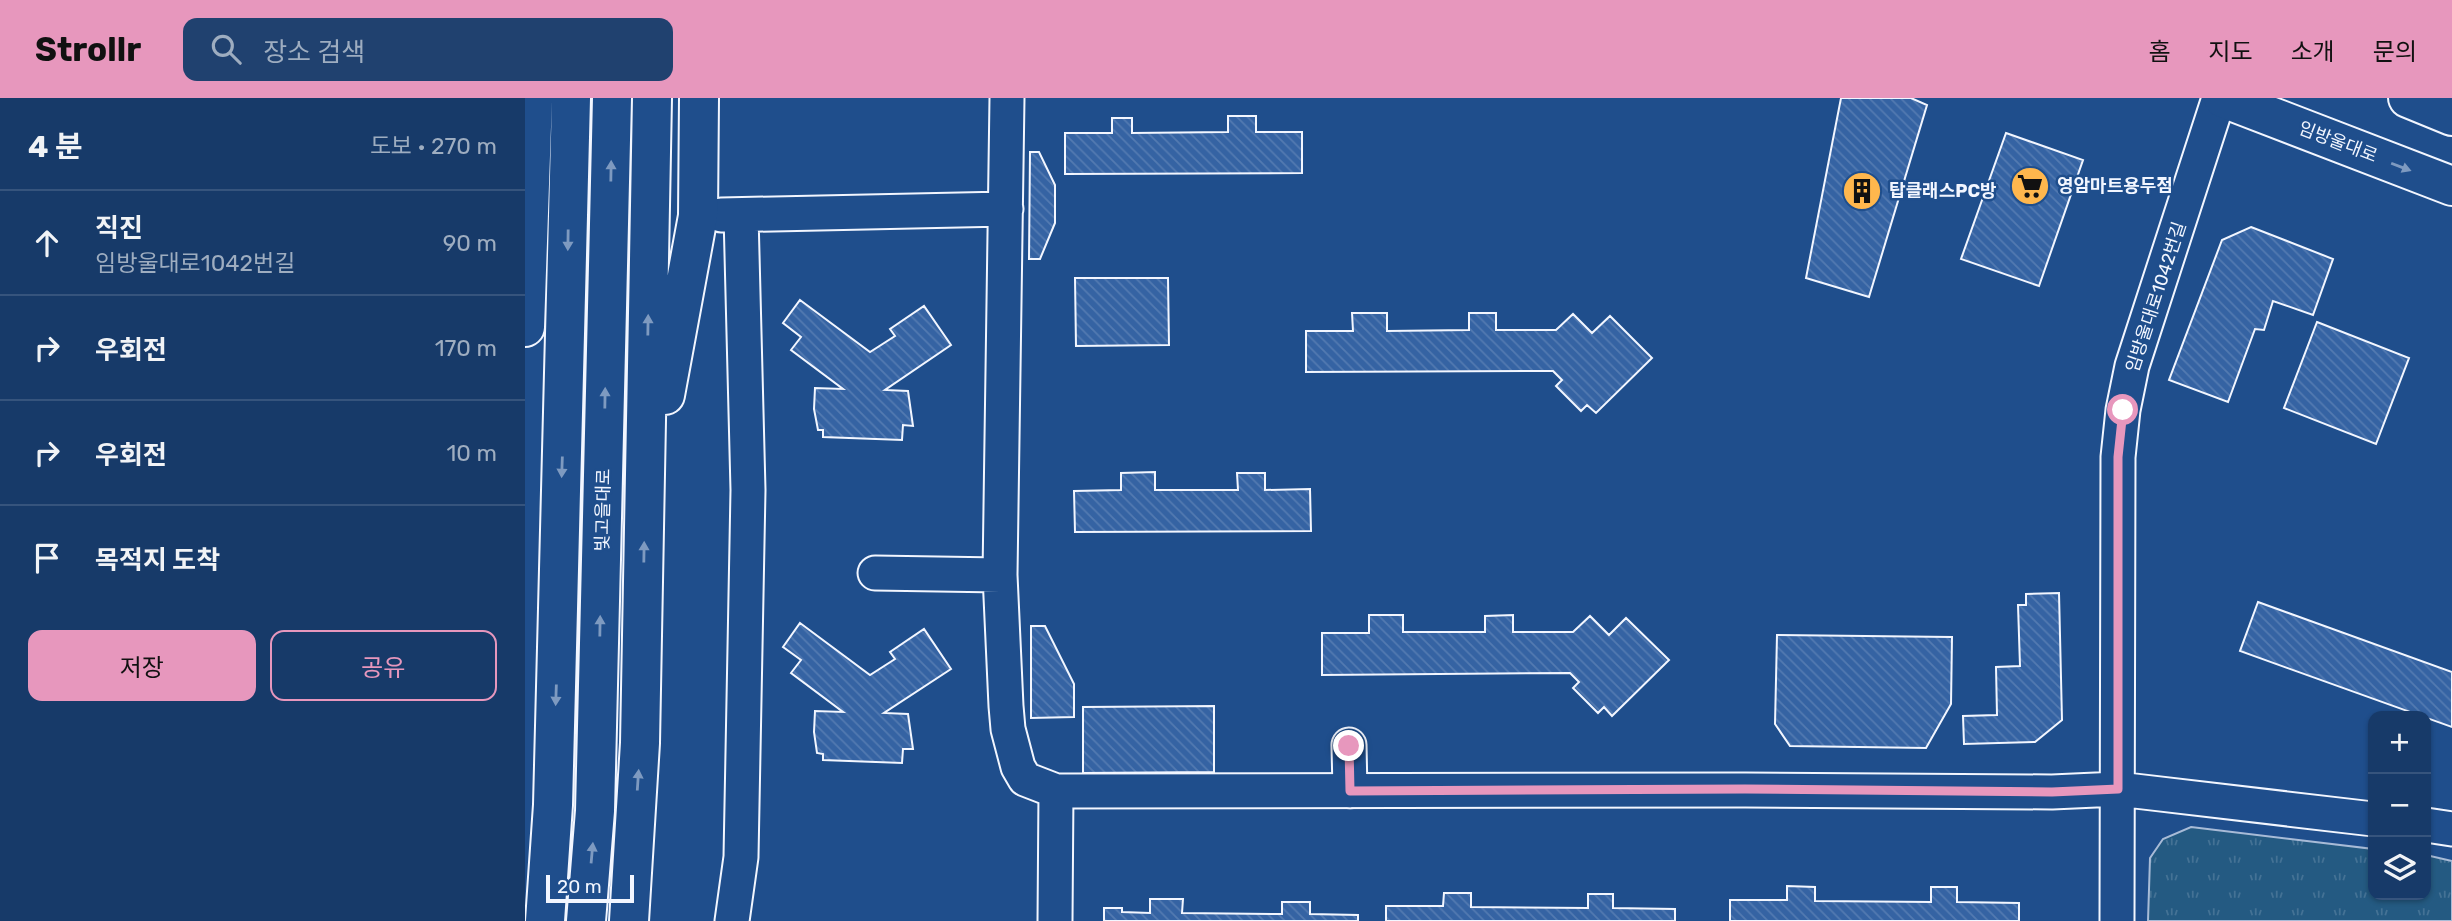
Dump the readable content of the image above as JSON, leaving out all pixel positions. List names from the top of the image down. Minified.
{"streets":{"main road":["임방울대로","빛고을대로"],"street":["임방울대로1042번길"]},"crossings":[["임방울대로","임방울대로1042번길"]],"one_way":["임방울대로"],"places":{"supermarket":["영암마트용두점"],"building":["탑클래스PC방"]},"scale_bar":"20 m","page":{"header":"Strollr","search":"장소 검색","nav":["홈","지도","소개","문의"],"heading":["4 분","도보 · 270 m"],"list":[["직진","임방울대로1042번길","90 m"],["우회전","170 m"],["우회전","10 m"],"목적지 도착"],"buttons":["저장","공유"],"map_buttons":["+","−"],"scale":"20 m"}}
